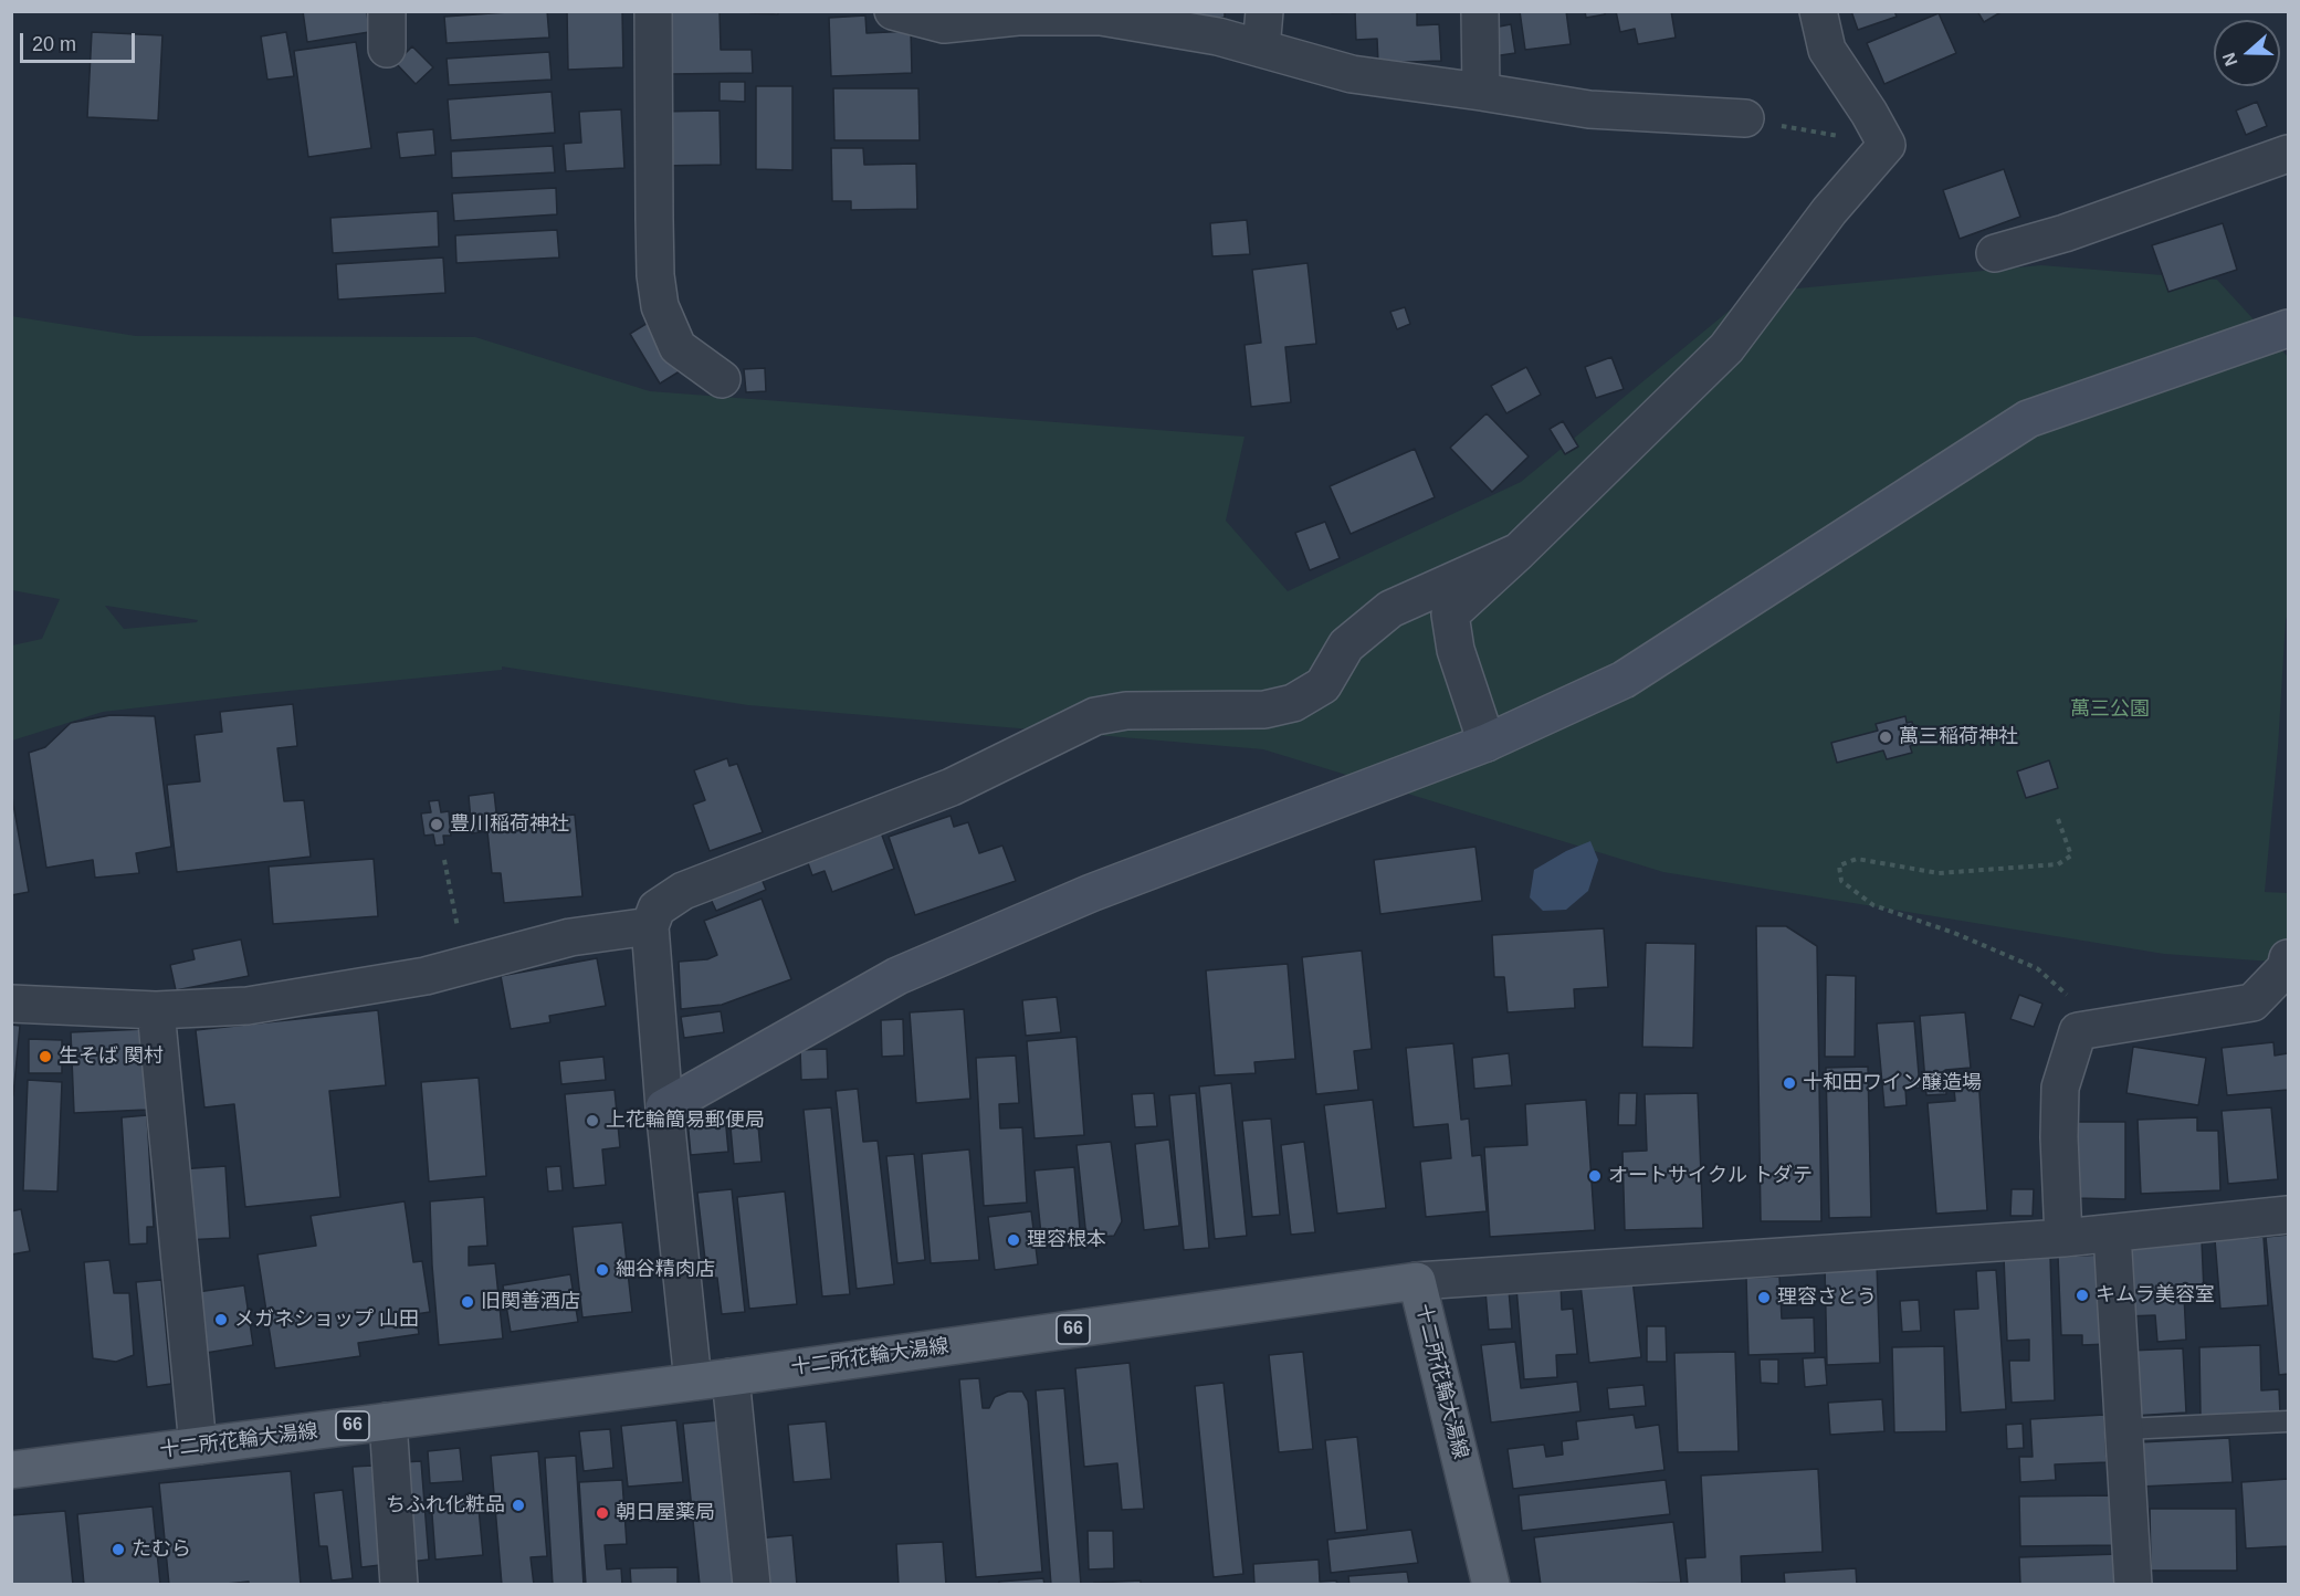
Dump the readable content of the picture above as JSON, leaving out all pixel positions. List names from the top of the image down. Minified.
{"streets":{"main road":["66","十二所花輪大湯線"]},"parks":["萬三公園"],"places":["萬三稲荷神社","豊川稲荷神社","生そば 関村","十和田ワイン醸造場","上花輪簡易郵便局","オートサイクル トダテ","理容根本","細谷精肉店","キムラ美容室","理容さとう","旧関善酒店","メガネショップ 山田","ちふれ化粧品","朝日屋薬局","たむら"],"scale_bar":"20 m","north":"left"}
